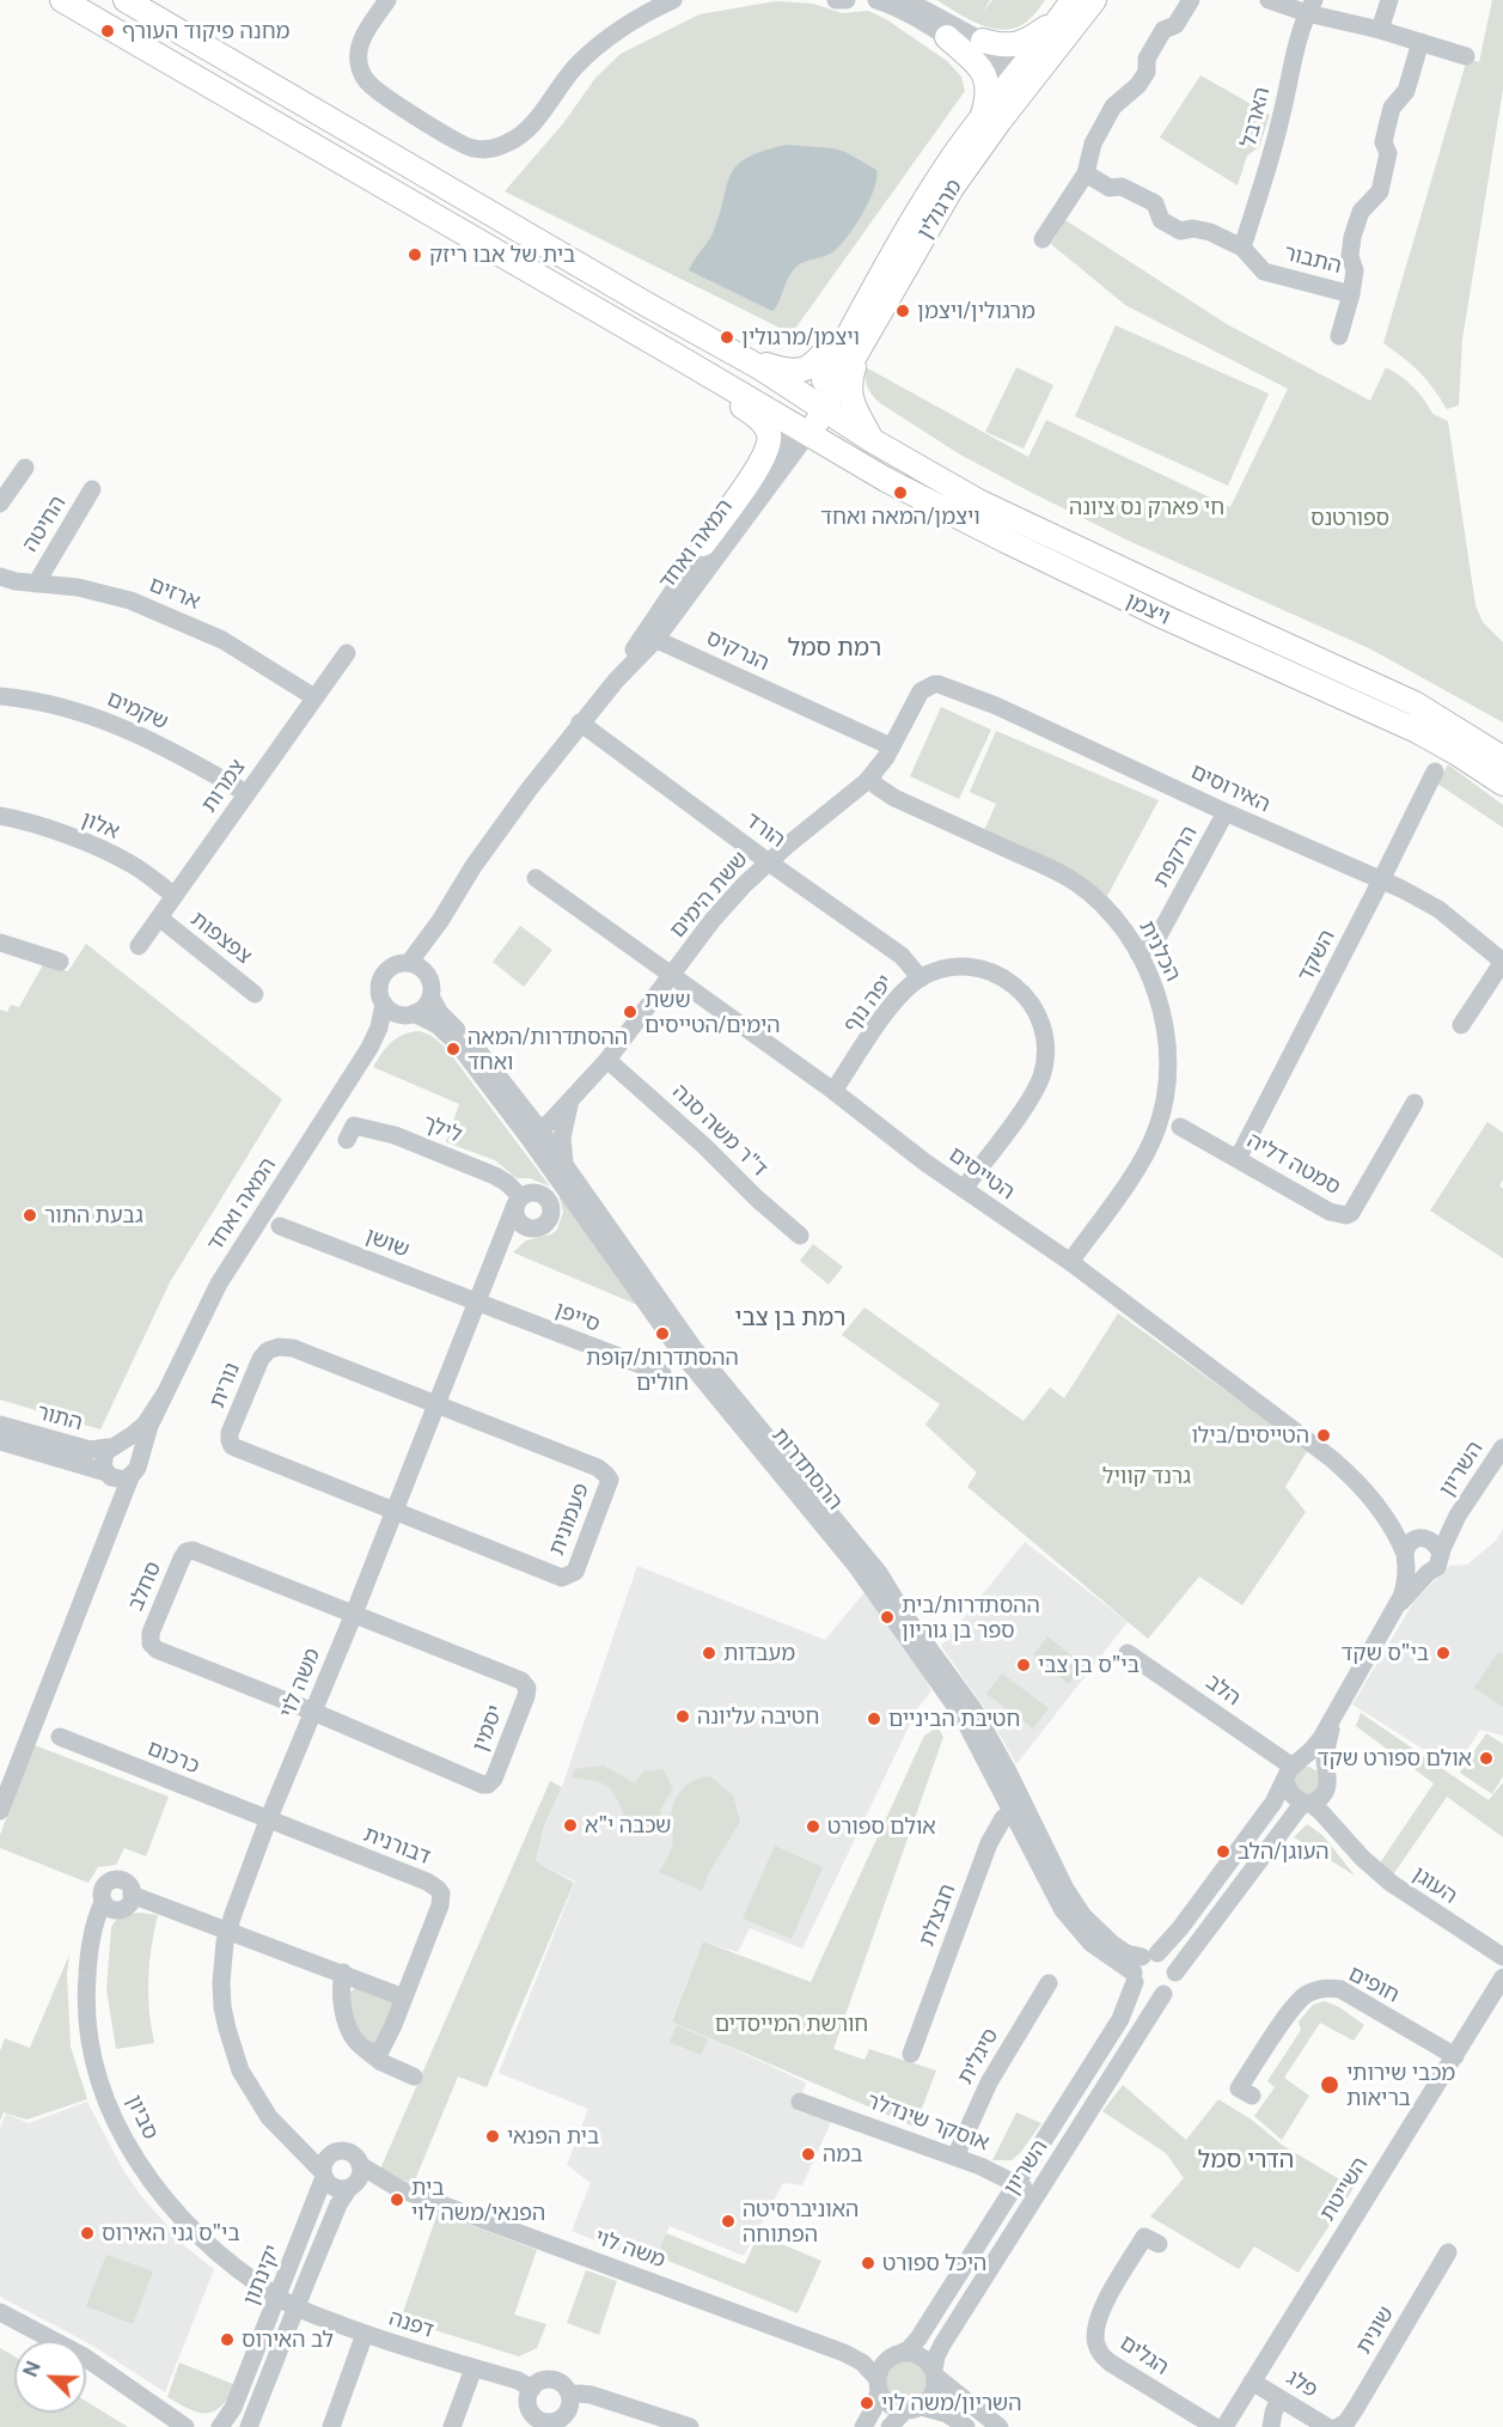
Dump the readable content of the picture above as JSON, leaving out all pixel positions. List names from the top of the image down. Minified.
{"streets":{"main road":["מרגולין","ויצמן"],"street":["הארבל","התבור","החיטה","המאה ואחד","ארזים","הנרקיס","שקמים","צמרות","האירוסים","אלון","הורד","הרקפת","ששת הימים","צפצפות","הכלנית","השקד","יפה נוף","לילך","ד\"ר משה סנה","סמטה דליה","הטייסים","שושן","סייפן","נורית","התור","ההסתדרות","השריון","פעמונית","סחלב","משה לוי","הלב","יסמין","כרכום","דבורנית","העוגן","חבצלת","חופים","סיגלית","סביון","אוסקר שינדלר","השייטת","יקינתון","דפנה","שונית","הגלים","פלג"]},"crossings":[["הארבל","התבור"],["מרגולין","המאה ואחד"],["מרגולין","ויצמן"],["החיטה","ארזים"],["המאה ואחד","ויצמן"],["המאה ואחד","הנרקיס"],["המאה ואחד","הורד"],["המאה ואחד","התור"],["המאה ואחד","ההסתדרות"],["ארזים","צמרות"],["הנרקיס","ששת הימים"],["שקמים","צמרות"],["צמרות","אלון"],["צמרות","צפצפות"],["האירוסים","הרקפת"],["האירוסים","ששת הימים"],["האירוסים","השקד"],["הורד","ששת הימים"],["הורד","יפה נוף"],["הורד","הטייסים"],["הרקפת","הכלנית"],["ששת הימים","הכלנית"],["ששת הימים","ד\"ר משה סנה"],["ששת הימים","הטייסים"],["ששת הימים","ההסתדרות"],["הכלנית","הטייסים"],["השקד","סמטה דליה"],["יפה נוף","הטייסים"],["לילך","משה לוי"],["הטייסים","השריון"],["שושן","סייפן"],["שושן","משה לוי"],["סייפן","משה לוי"],["נורית","פעמונית"],["נורית","משה לוי"],["ההסתדרות","השריון"],["ההסתדרות","חבצלת"],["השריון","משה לוי"],["השריון","הלב"],["השריון","העוגן"],["השריון","אוסקר שינדלר"],["פעמונית","משה לוי"],["סחלב","משה לוי"],["סחלב","יסמין"],["משה לוי","יסמין"],["משה לוי","כרכום"],["משה לוי","דבורנית"],["משה לוי","סביון"],["משה לוי","יקינתון"],["הלב","העוגן"],["כרכום","דבורנית"],["חופים","השייטת"],["סיגלית","אוסקר שינדלר"],["סביון","יקינתון"],["סביון","דפנה"],["השייטת","פלג"],["יקינתון","דפנה"]],"districts":["רמת סמל","רמת בן צבי","הדרי סמל"],"parks":["חי פארק נס ציונה","ספורטנס","גרנד קוויל","חורשת המייסדים"],"places":["מחנה פיקוד העורף","בית של אבו ריזק","מרגולין/ויצמן","ויצמן/מרגולין","ויצמן/המאה ואחד","ששת הימים/הטייסים","ההסתדרות/המאה ואחד","גבעת התור","ההסתדרות/קופת חולים","הטייסים/בילו","ההסתדרות/בית ספר בן גוריון","מעבדות","בי\"ס שקד","בי\"ס בן צבי","חטיבה עליונה","חטיבת הביניים","אולם ספורט שקד","שכבה י\"א","אולם ספורט","העוגן/הלב","מכבי שירותי בריאות","בית הפנאי","במה","בית הפנאי/משה לוי","האוניברסיטה הפתוחה","בי\"ס גני האירוס","היכל ספורט","לב האירוס","השריון/משה לוי"],"north":"top left"}
